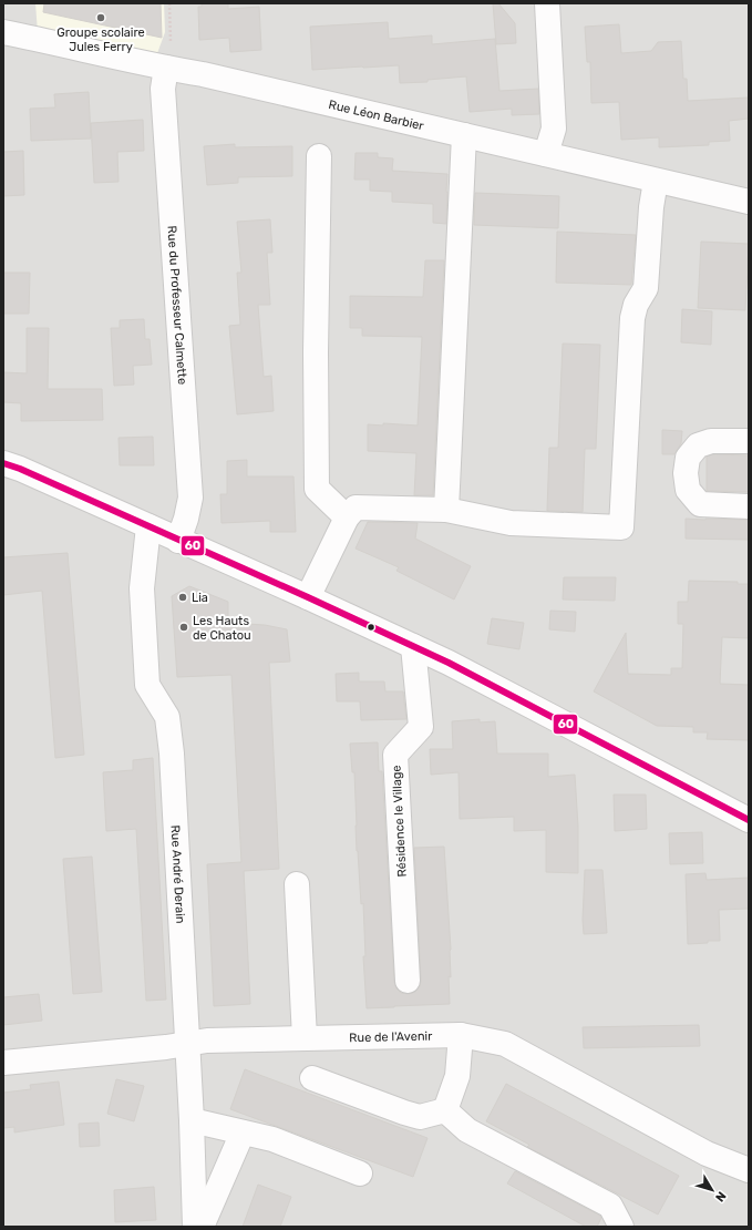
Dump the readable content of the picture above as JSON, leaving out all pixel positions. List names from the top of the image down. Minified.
{"streets":{"street":["Rue Léon Barbier","Rue du Professeur Calmette","Résidence le Village","Rue André Derain","Rue de l'Avenir"]},"crossings":[["Rue Léon Barbier","Rue du Professeur Calmette"],["Rue André Derain","Rue de l'Avenir"]],"places":["Groupe scolaire Jules Ferry","Lia","Les Hauts de Chatou"],"lines":["transit line 60"],"north":"bottom right"}
